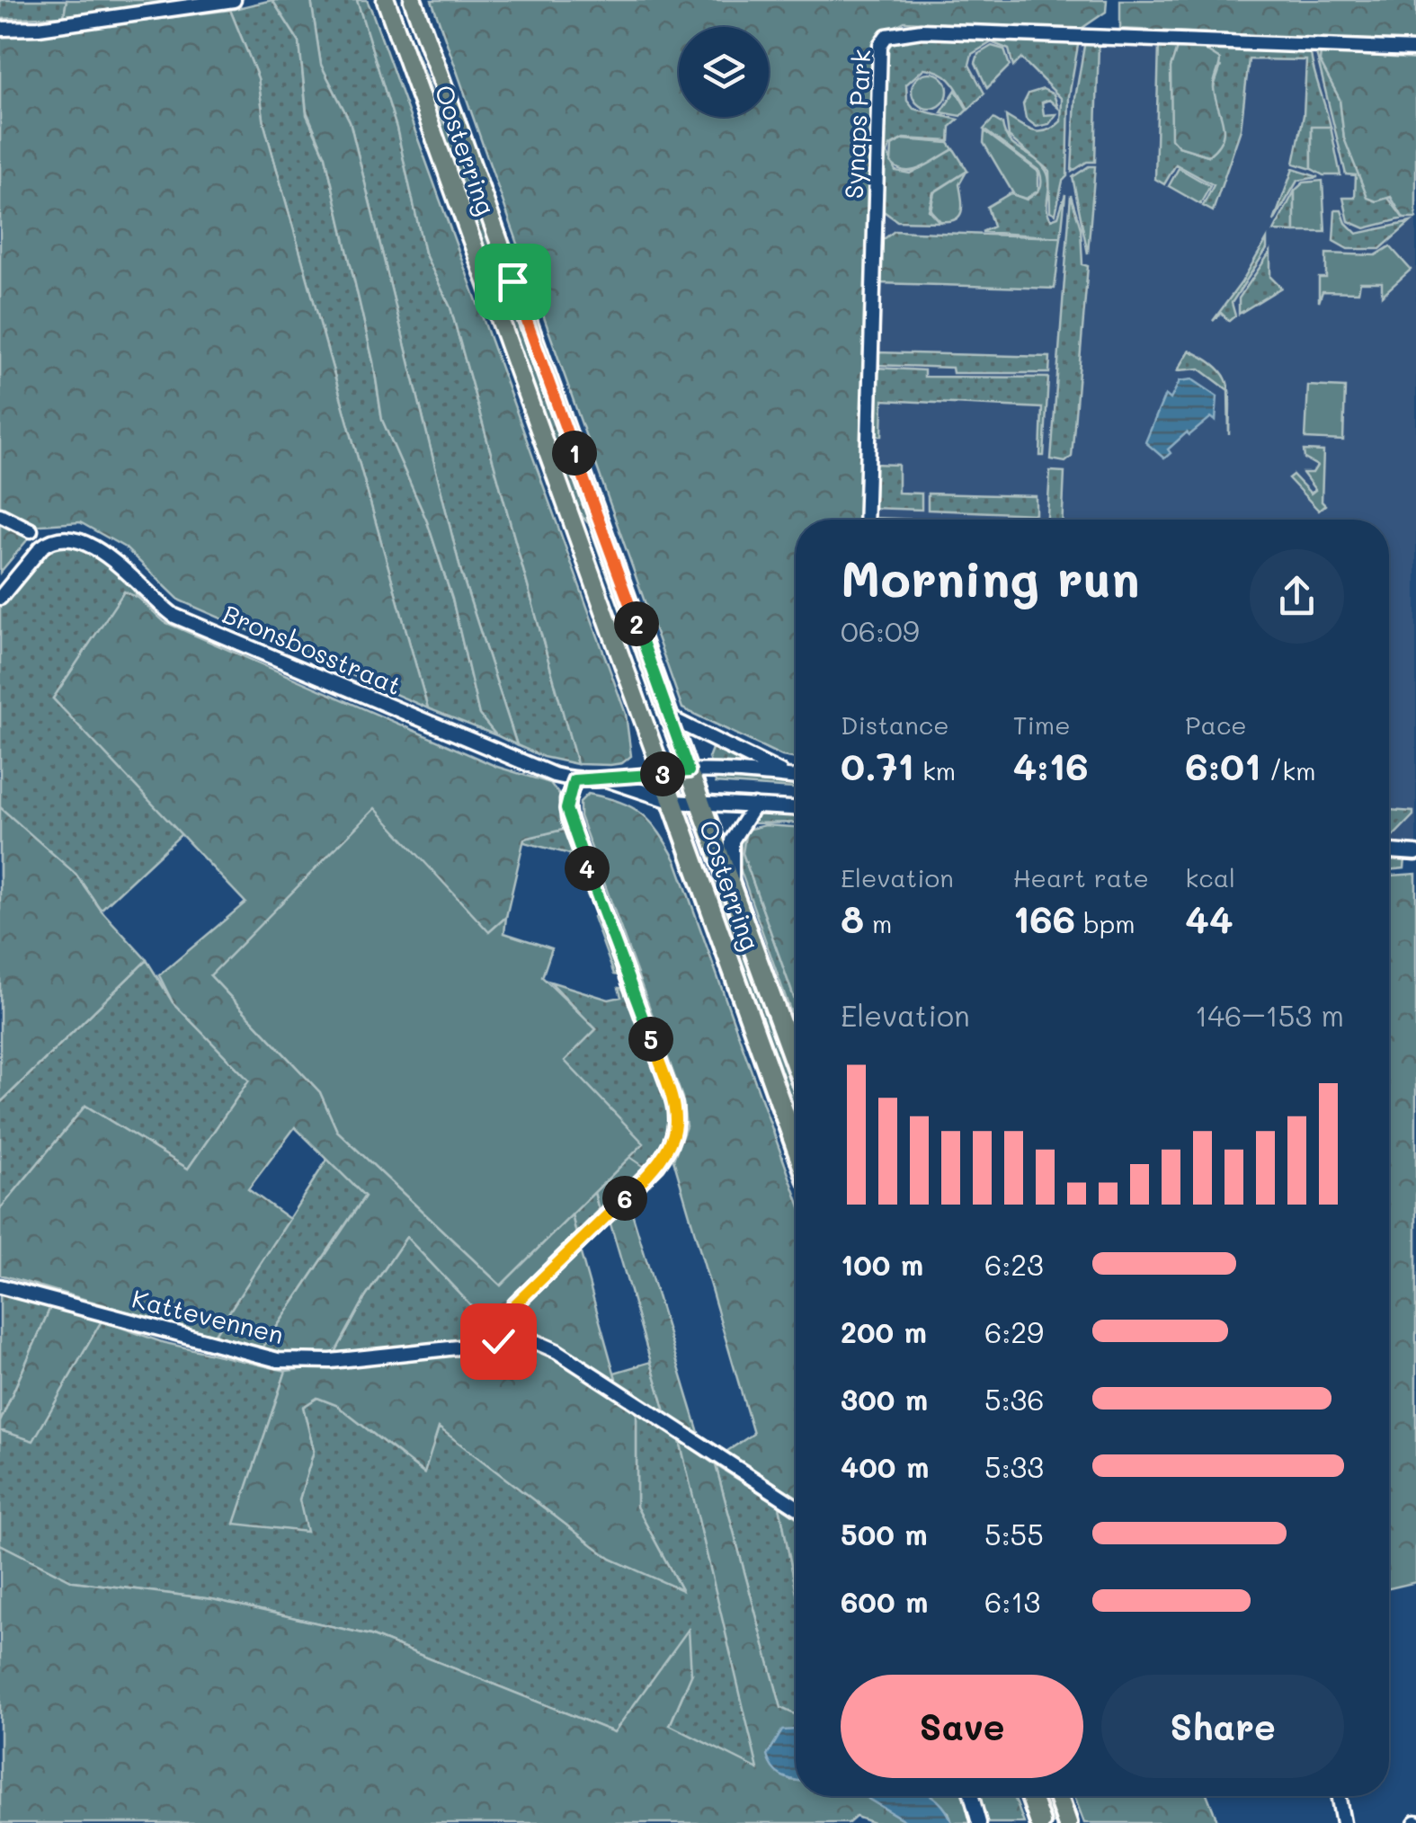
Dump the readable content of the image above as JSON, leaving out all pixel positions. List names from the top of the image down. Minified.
{"streets":{"highway":["Oosterring"],"street":["Synaps Park","Bronsbosstraat","Kattevennen"]},"page":{"pins":["1","2","3","4","5","6"],"heading":["Morning run","06:09"],"stats":[["Distance","0.71 km"],["Time","4:16"],["Pace","6:01 /km"],["Elevation","8 m"],["Heart rate","166 bpm"],["kcal","44"]],"chart":["Elevation","146–153 m"],"list":[{"name":"100 m","note":"6:23"},{"name":"200 m","note":"6:29"},{"name":"300 m","note":"5:36"},{"name":"400 m","note":"5:33"},{"name":"500 m","note":"5:55"},{"name":"600 m","note":"6:13"}],"buttons":["Save","Share"]}}
